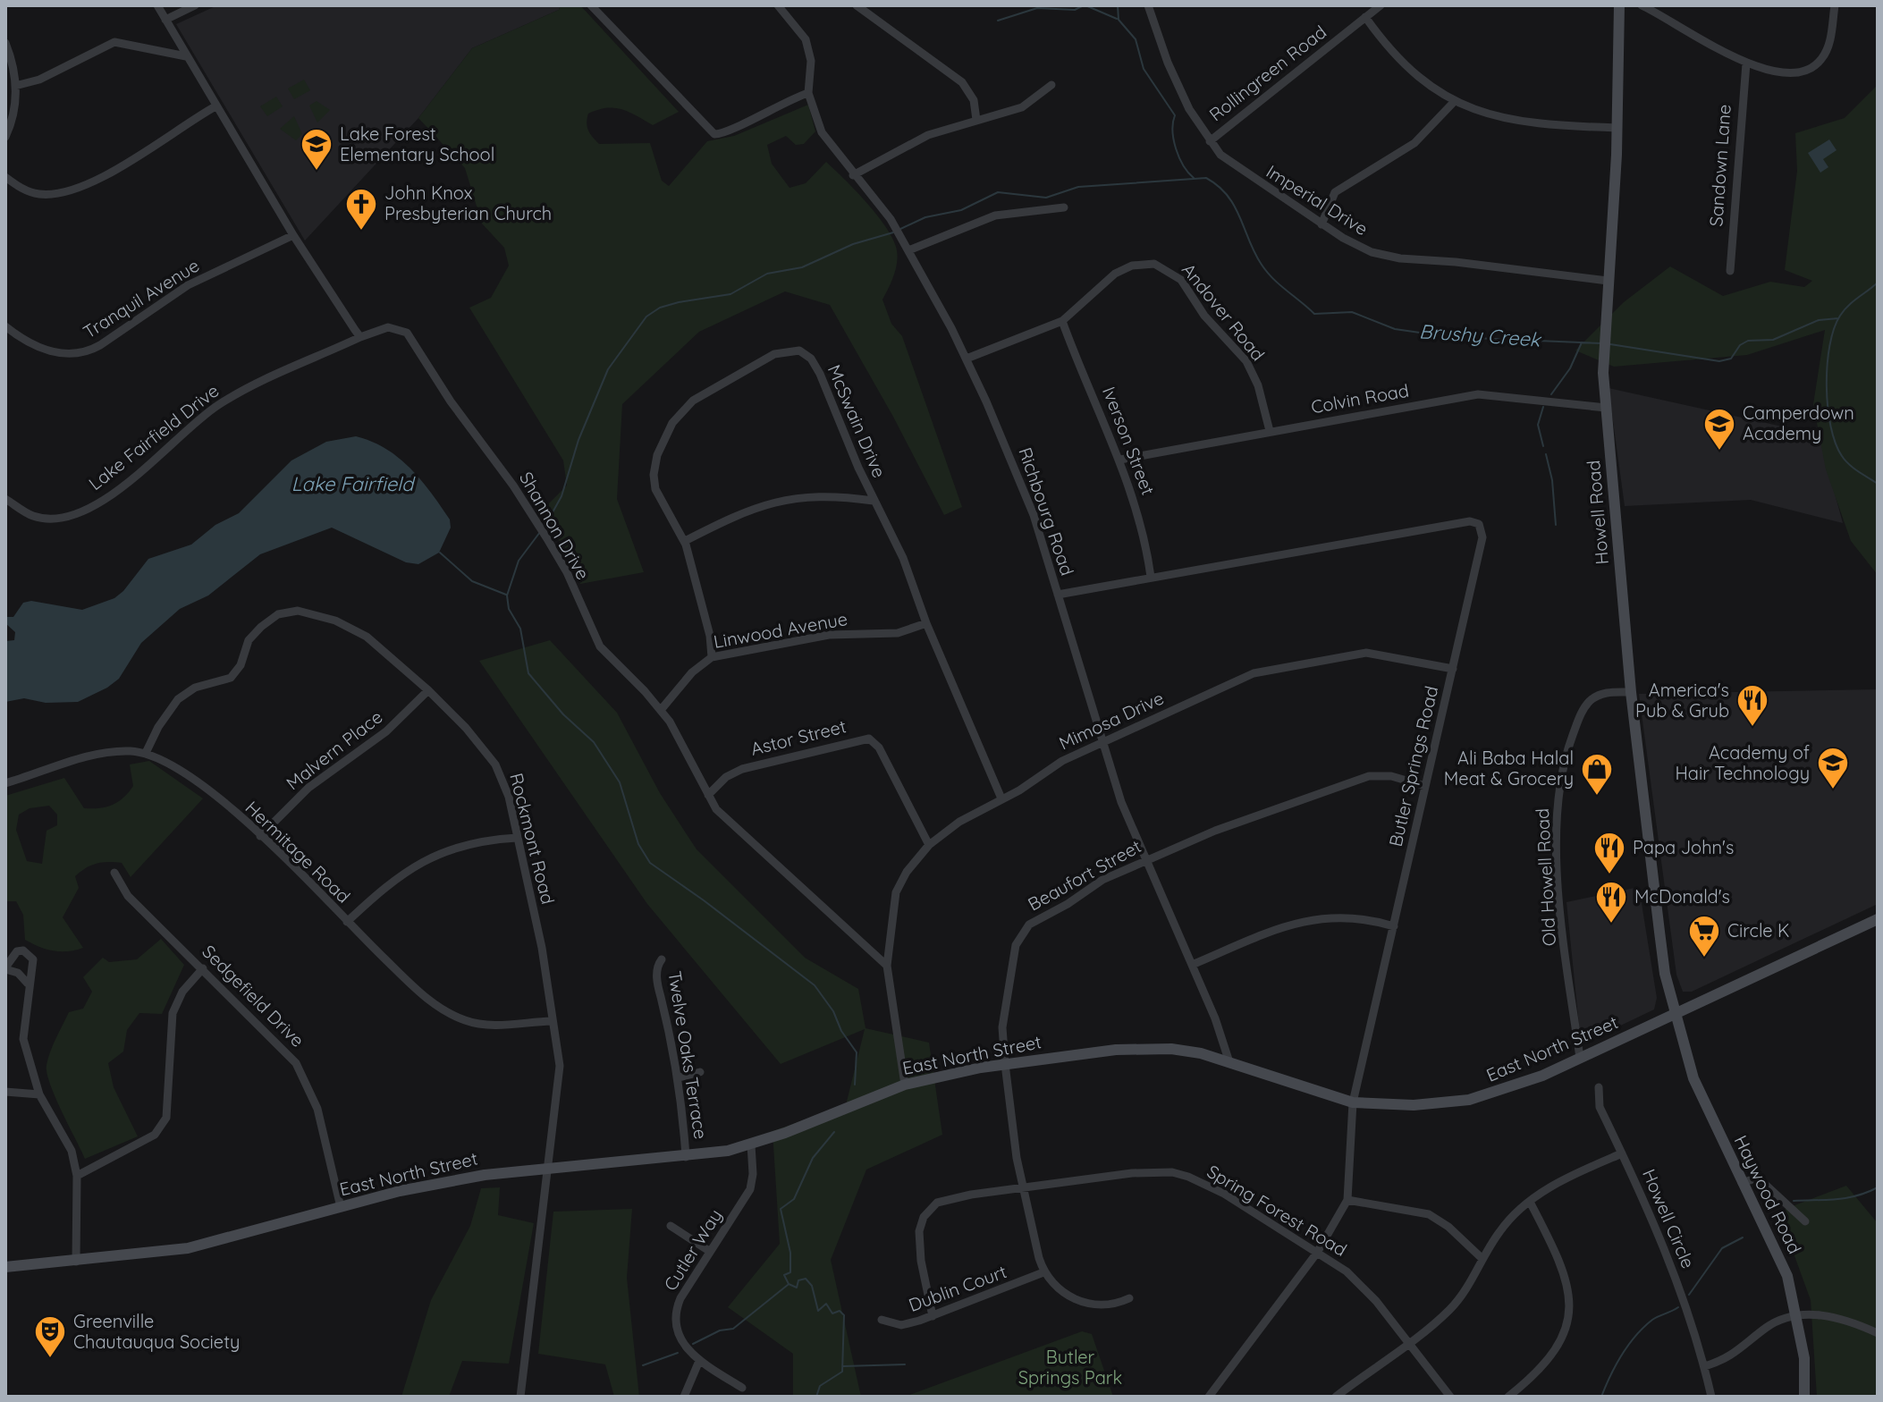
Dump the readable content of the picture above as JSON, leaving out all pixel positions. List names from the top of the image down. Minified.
{"streets":{"main road":["Howell Road","East North Street","Haywood Road"],"street":["Rollingreen Road","Sandown Lane","Imperial Drive","Tranquil Avenue","Andover Road","Colvin Road","McSwain Drive","Lake Fairfield Drive","Iverson Street","Richbourg Road","Shannon Drive","Linwood Avenue","Mimosa Drive","Astor Street","Malvern Place","Butler Springs Road","Rockmont Road","Hermitage Road","Beaufort Street","Old Howell Road","Sedgefield Drive","Twelve Oaks Terrace","Spring Forest Road","Howell Circle","Cutler Way","Dublin Court"]},"crossings":[["Rollingreen Road","Imperial Drive"],["Imperial Drive","Howell Road"],["Andover Road","Colvin Road"],["Andover Road","Iverson Street"],["Andover Road","Richbourg Road"],["Colvin Road","Iverson Street"],["Colvin Road","Howell Road"],["McSwain Drive","Linwood Avenue"],["McSwain Drive","Mimosa Drive"],["Lake Fairfield Drive","Shannon Drive"],["Iverson Street","Butler Springs Road"],["Richbourg Road","Mimosa Drive"],["Richbourg Road","Butler Springs Road"],["Richbourg Road","Beaufort Street"],["Richbourg Road","East North Street"],["Howell Road","Old Howell Road"],["Howell Road","East North Street"],["Howell Road","Haywood Road"],["Shannon Drive","Linwood Avenue"],["Shannon Drive","Mimosa Drive"],["Shannon Drive","Astor Street"],["Mimosa Drive","Astor Street"],["Mimosa Drive","Butler Springs Road"],["Malvern Place","Rockmont Road"],["Malvern Place","Hermitage Road"],["Butler Springs Road","Beaufort Street"],["Butler Springs Road","East North Street"],["Butler Springs Road","Spring Forest Road"],["Rockmont Road","Hermitage Road"],["Rockmont Road","East North Street"],["Beaufort Street","East North Street"],["Beaufort Street","Spring Forest Road"],["Beaufort Street","Dublin Court"],["Old Howell Road","East North Street"],["Sedgefield Drive","East North Street"],["East North Street","Twelve Oaks Terrace"],["East North Street","Haywood Road"],["East North Street","Cutler Way"],["Spring Forest Road","Dublin Court"]],"water":["Brushy Creek","Lake Fairfield"],"parks":["Butler Springs Park"],"places":{"school or university":["Lake Forest Elementary School","Camperdown Academy","Academy of Hair Technology"],"church":["John Knox Presbyterian Church"],"restaurant":["America's Pub & Grub","Papa John's","McDonald's"],"shop":["Ali Baba Halal Meat & Grocery"],"supermarket":["Circle K"],"theatre":["Greenville Chautauqua Society"]}}
